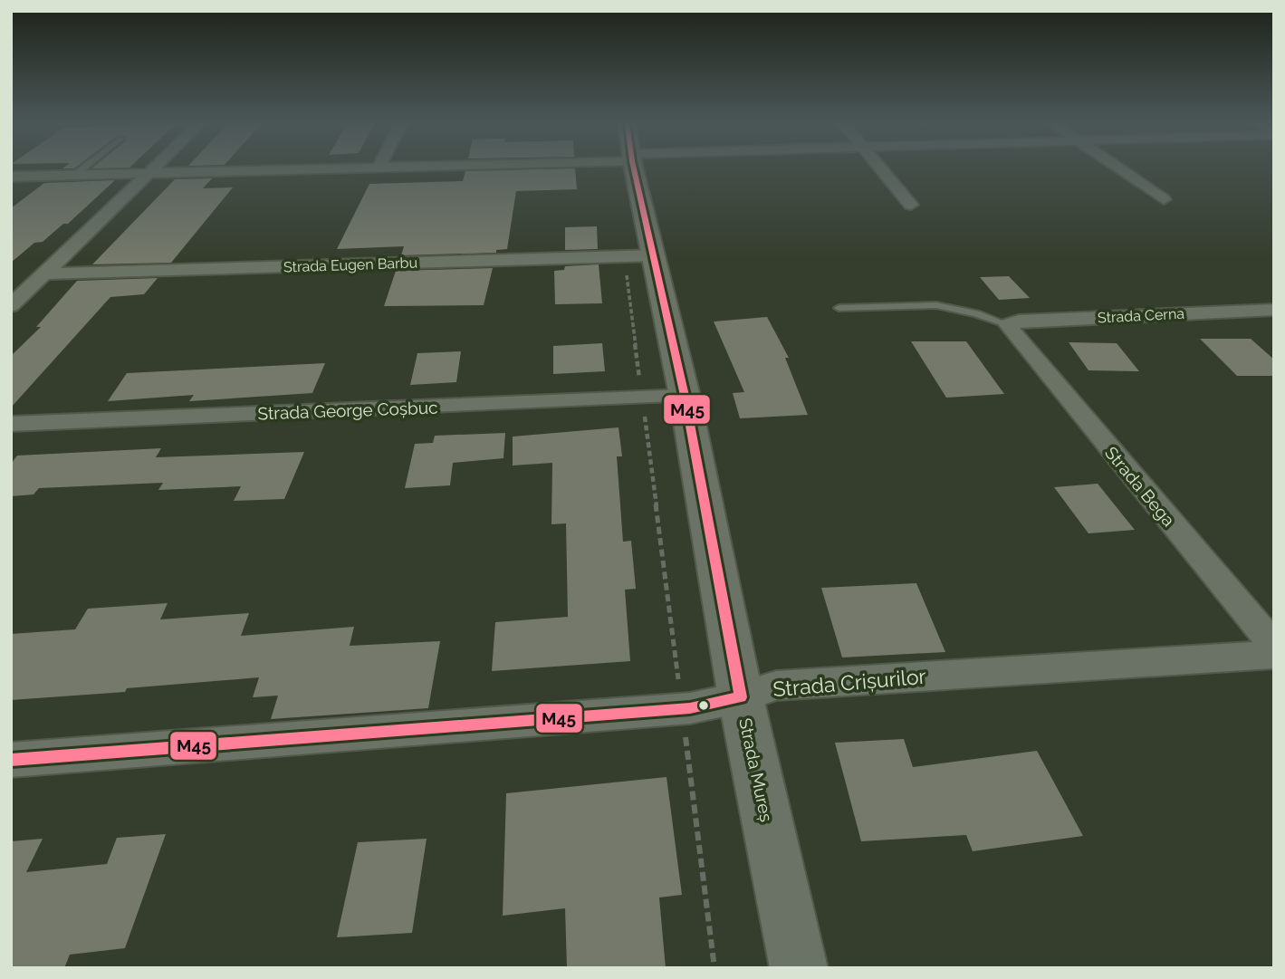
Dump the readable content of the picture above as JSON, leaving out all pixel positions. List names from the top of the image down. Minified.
{"streets":{"street":["Strada Eugen Barbu","Strada Cerna","Strada George Coșbuc","Strada Bega","Strada Crișurilor","Strada Mureș"]},"crossings":[["Strada Eugen Barbu","Strada Mureș"],["Strada Cerna","Strada Bega"],["Strada George Coșbuc","Strada Mureș"],["Strada Crișurilor","Strada Mureș"]],"lines":["transit line M45"]}
